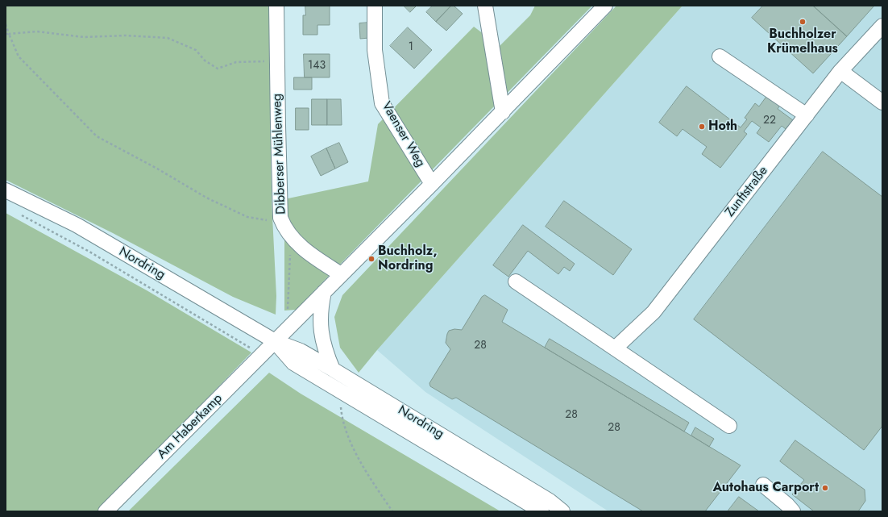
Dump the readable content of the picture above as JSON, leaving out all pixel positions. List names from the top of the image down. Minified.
{"streets":{"street":["Vaenser Weg","Dibberser Mühlenweg","Zunftstraße","Nordring","Am Haberkamp"]},"crossings":[["Vaenser Weg","Dibberser Mühlenweg"],["Vaenser Weg","Nordring"],["Vaenser Weg","Am Haberkamp"],["Nordring","Am Haberkamp"]],"places":["Buchholzer Krümelhaus","Hoth","Buchholz, Nordring","Autohaus Carport"],"house_numbers":["1","143","22","28","28","28"]}
